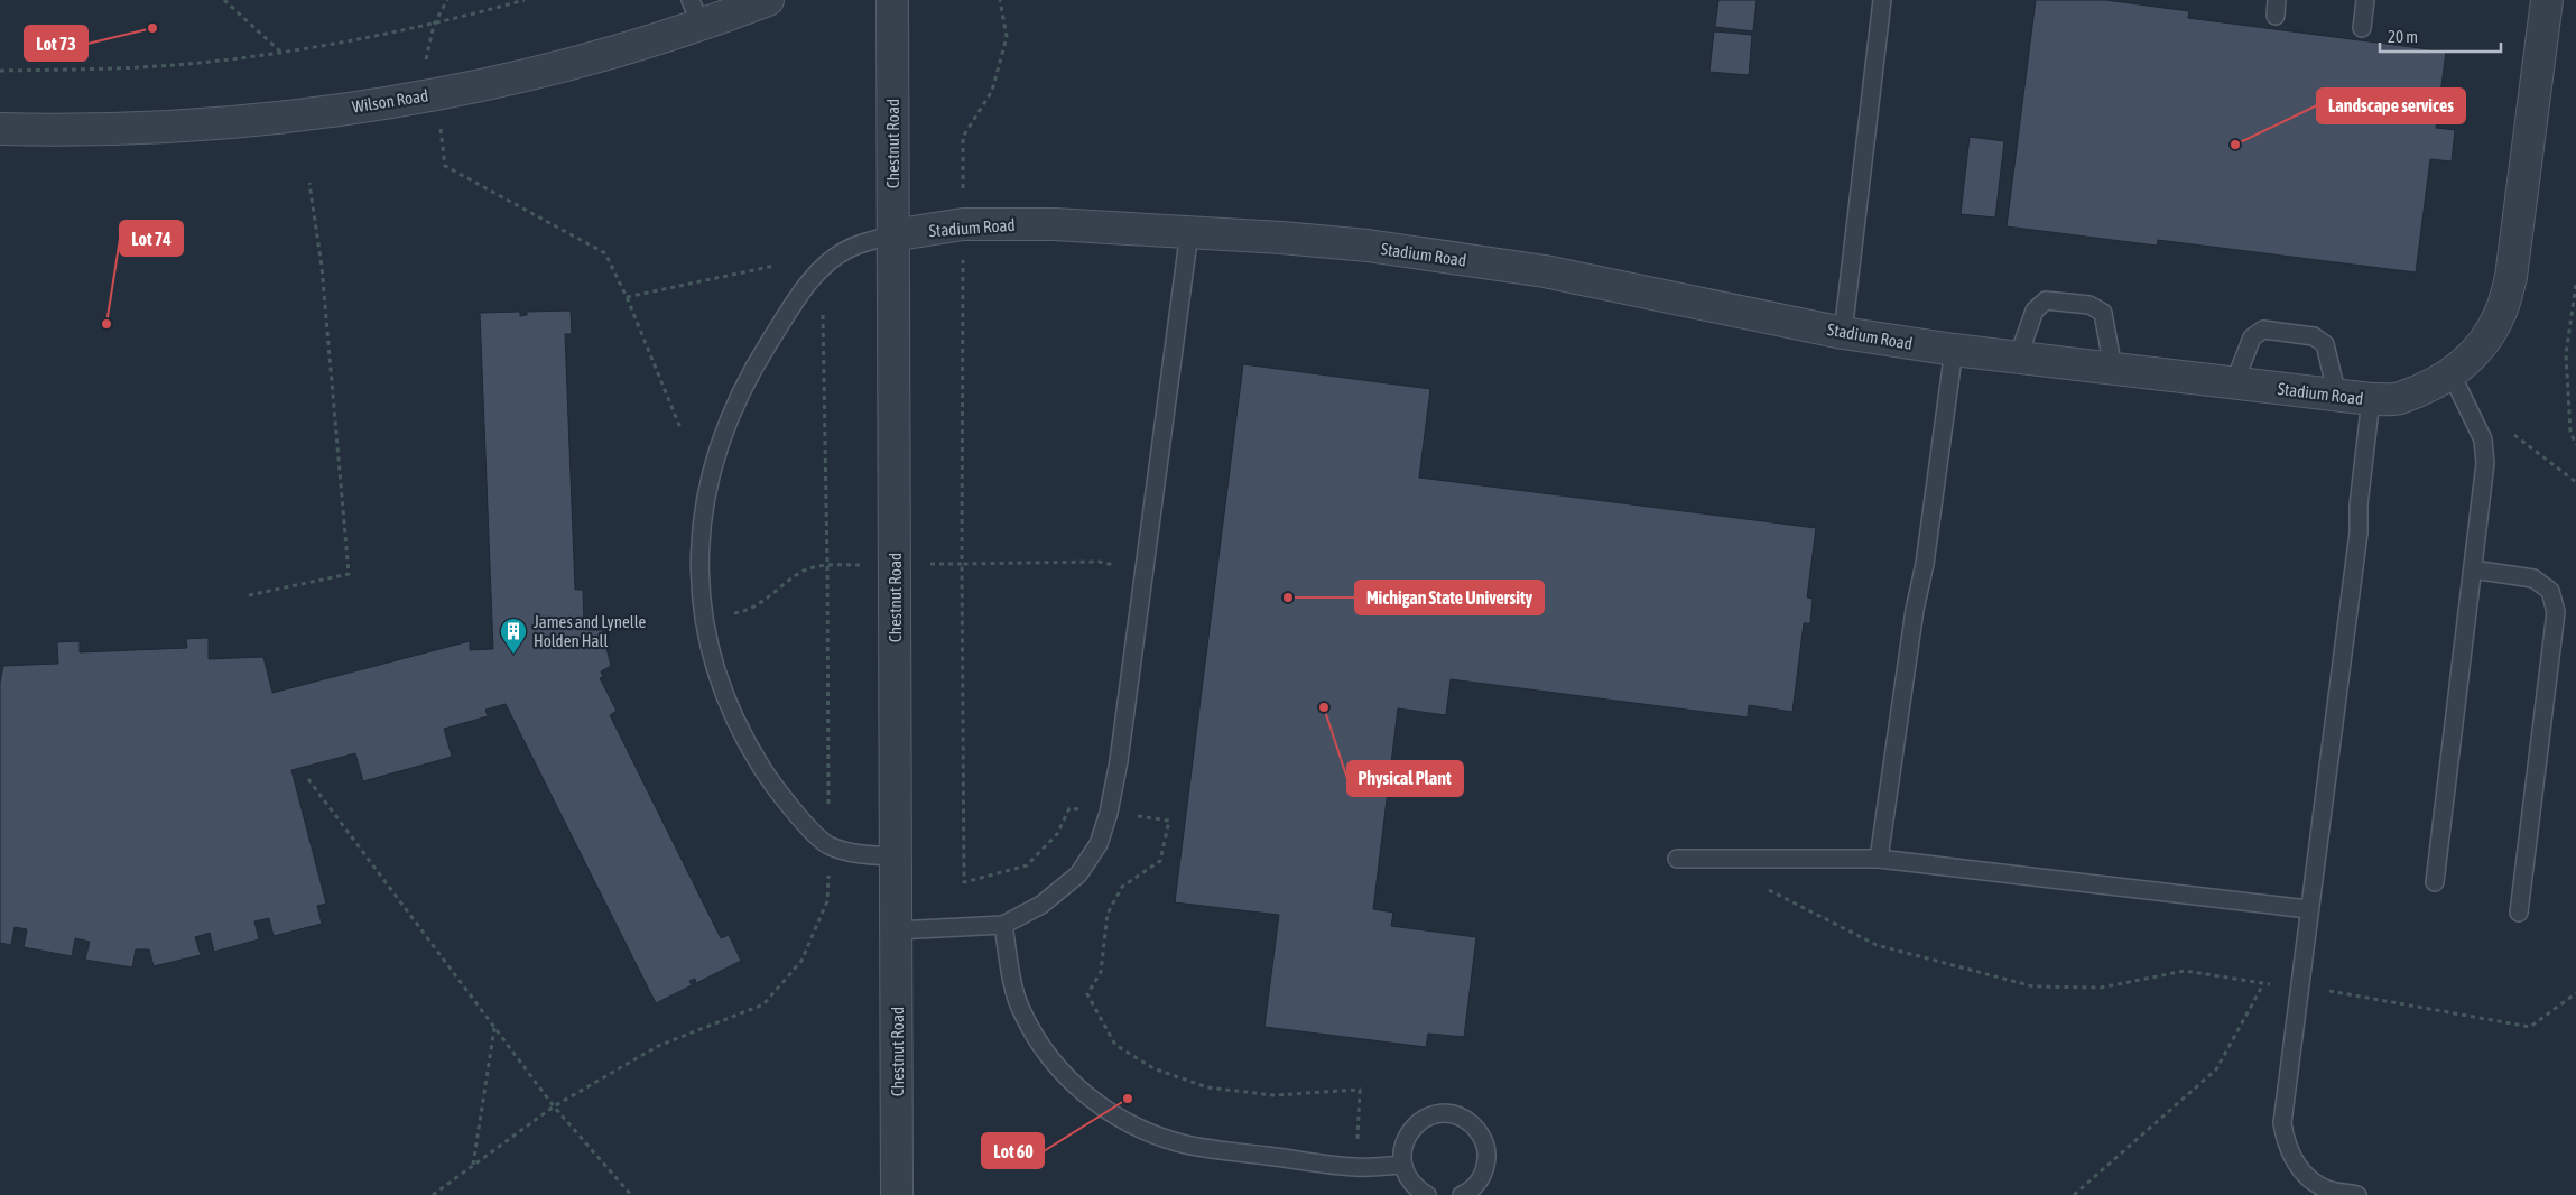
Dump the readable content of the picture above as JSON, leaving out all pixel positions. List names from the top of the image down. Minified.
{"streets":{"street":["Wilson Road","Chestnut Road","Stadium Road"]},"crossings":[["Chestnut Road","Stadium Road"]],"places":{"other":["Lot 73","Landscape services","Lot 74","Michigan State University","Physical Plant","Lot 60"],"building":["James and Lynelle Holden Hall"]},"scale_bar":"20 m"}
